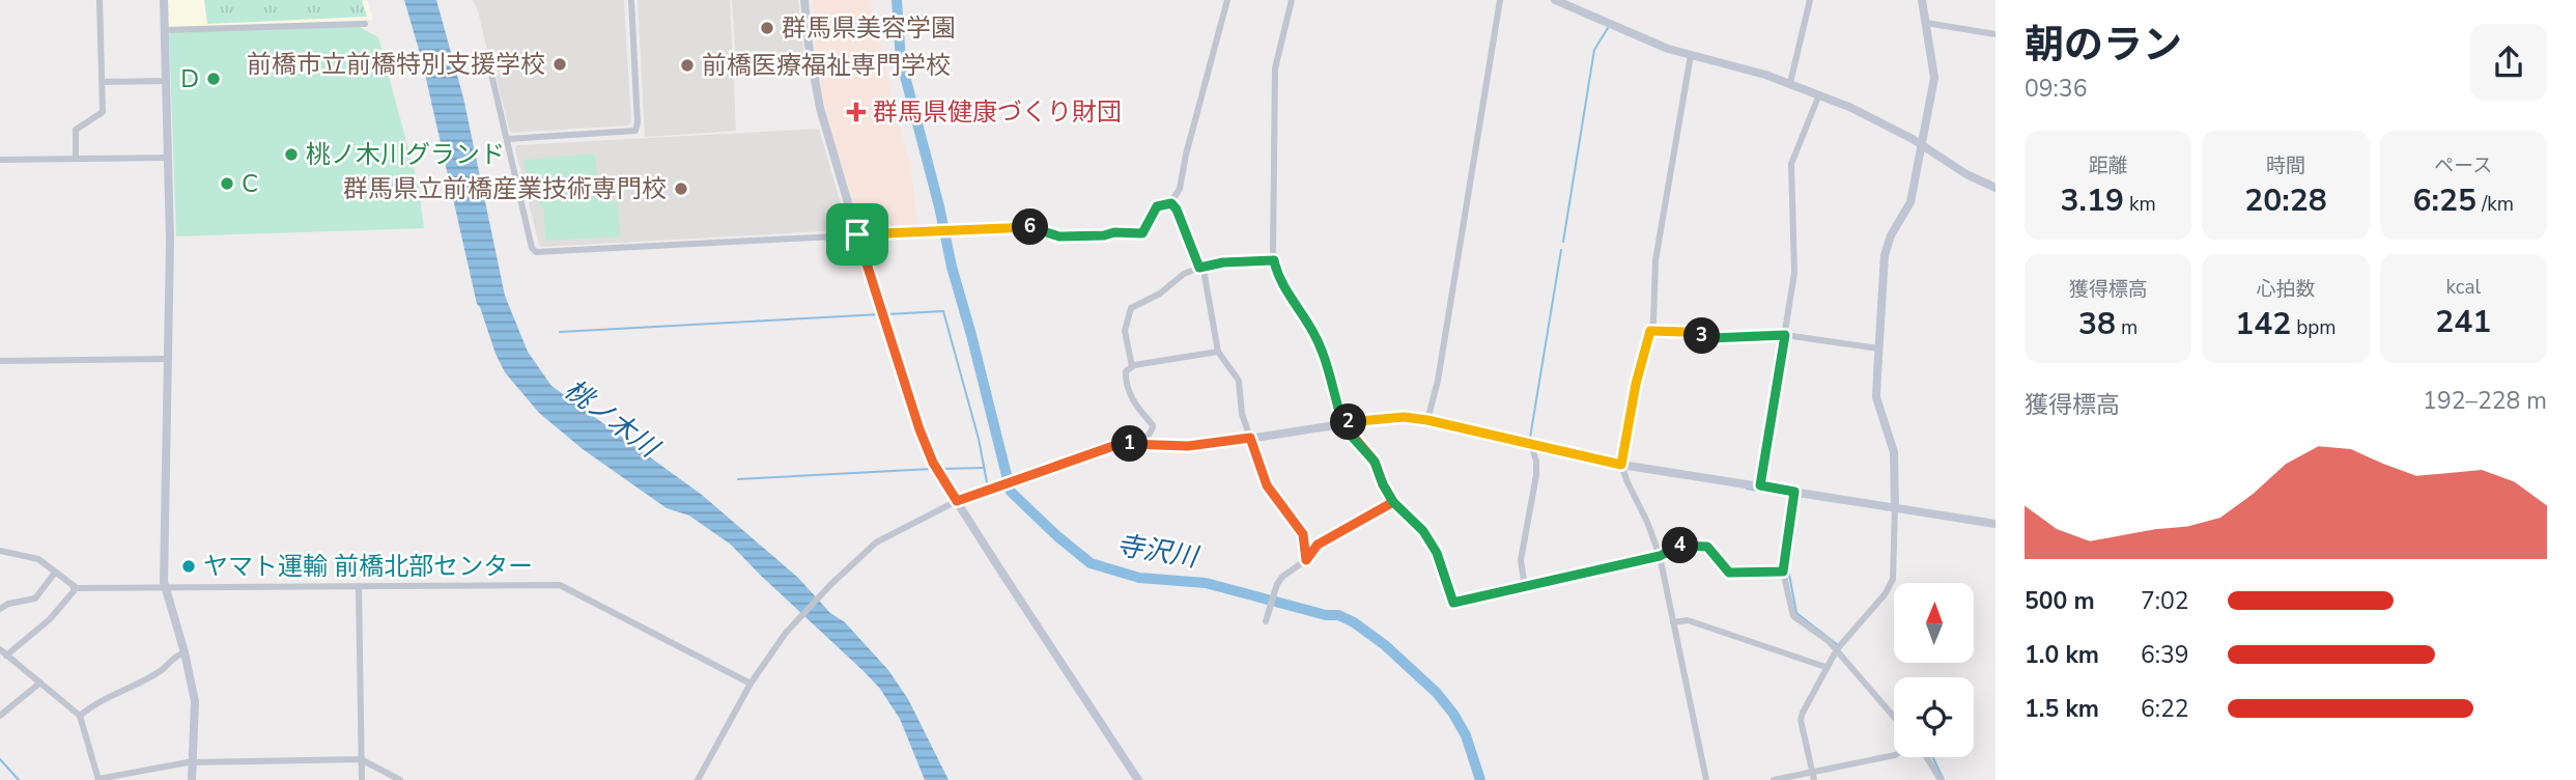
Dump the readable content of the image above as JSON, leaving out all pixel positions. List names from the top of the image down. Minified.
{"water":["桃ノ木川","寺沢川"],"places":{"other":["群馬県美容学園","前橋市立前橋特別支援学校","前橋医療福祉専門学校","D","桃ノ木川グランド","C","群馬県立前橋産業技術専門校","ヤマト運輸 前橋北部センター"],"health":["群馬県健康づくり財団"]},"north":"top","page":{"heading":["朝のラン","09:36"],"stats":[["距離","3.19 km"],["時間","20:28"],["ペース","6:25 /km"],["獲得標高","38 m"],["心拍数","142 bpm"],["kcal","241"]],"pins":["6","3","2","1","4"],"chart":["獲得標高","192–228 m"],"list":[{"name":"500 m","note":"7:02"},{"name":"1.0 km","note":"6:39"},{"name":"1.5 km","note":"6:22"}]}}
